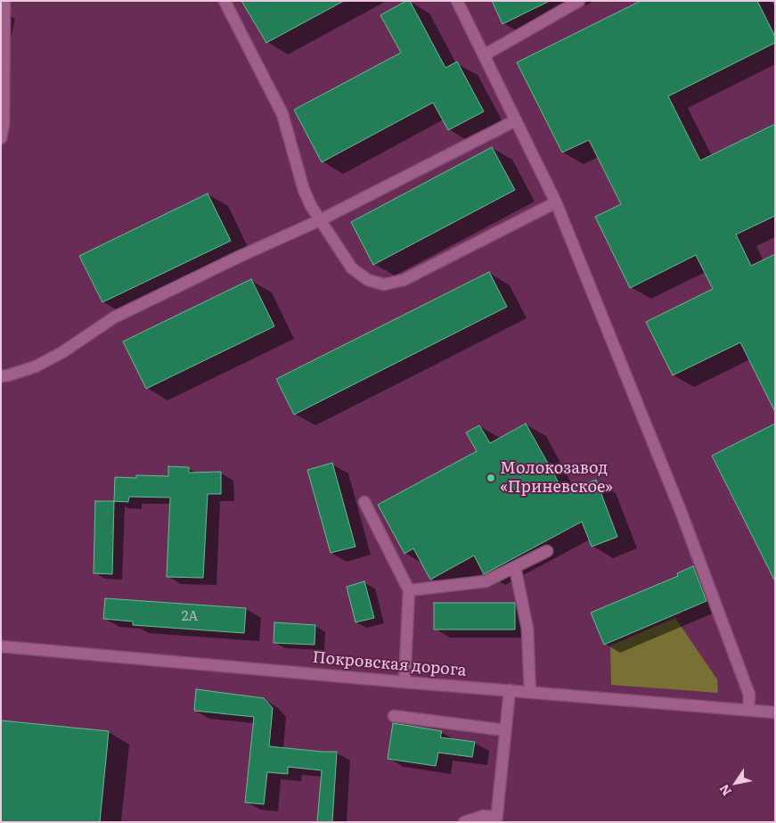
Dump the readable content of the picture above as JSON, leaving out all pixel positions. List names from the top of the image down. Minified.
{"streets":{"street":["Покровская дорога"]},"places":["Молокозавод «Приневское»"],"house_numbers":["2А"],"north":"bottom left"}
